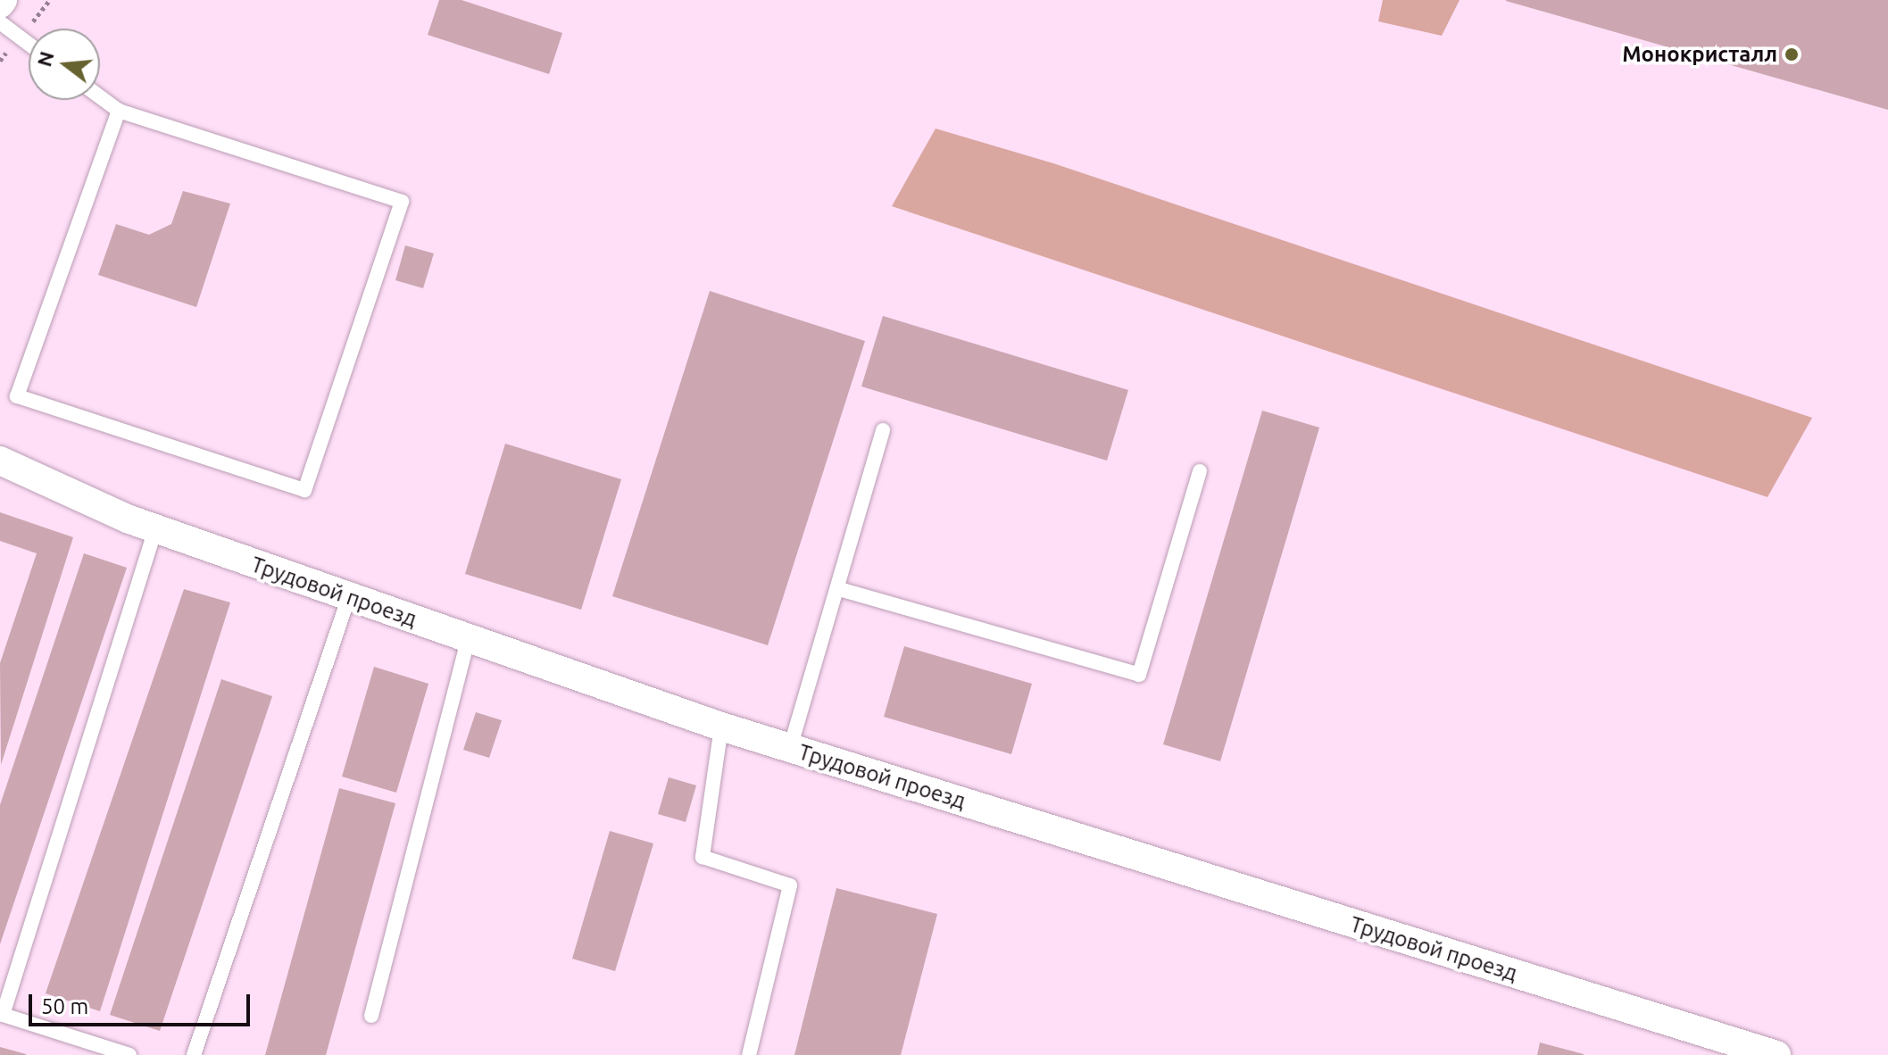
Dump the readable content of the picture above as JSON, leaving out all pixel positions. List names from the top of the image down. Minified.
{"streets":{"street":["Трудовой проезд"]},"places":["Монокристалл"],"scale_bar":"50 m","north":"left"}
